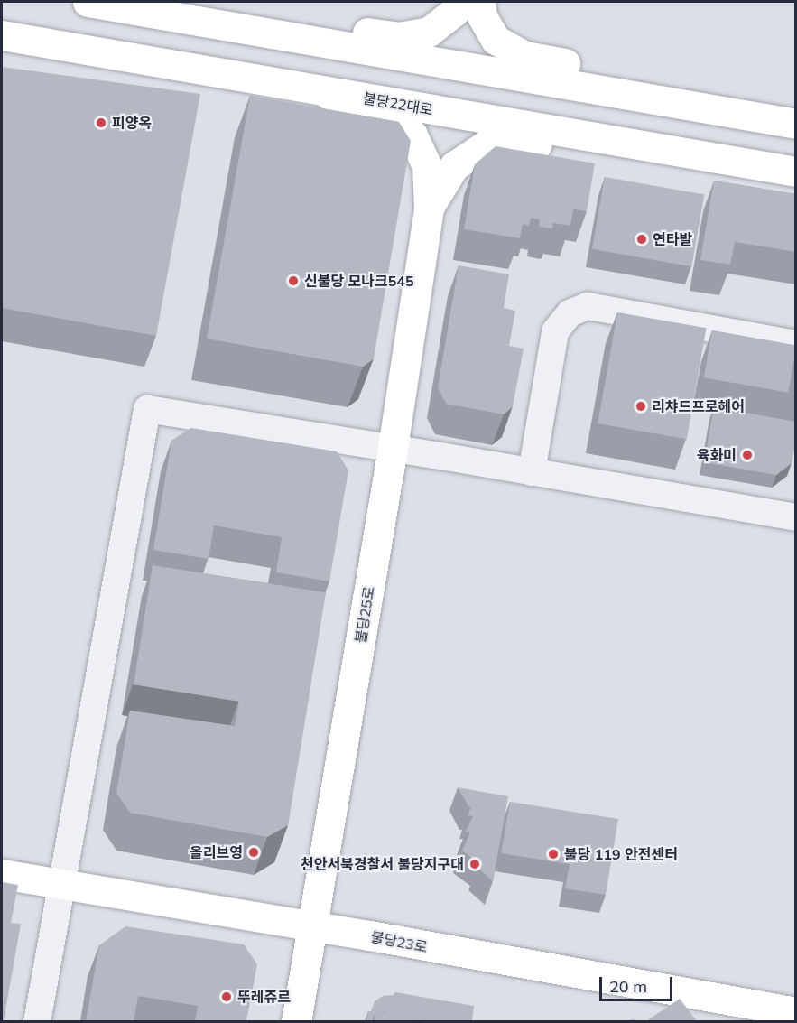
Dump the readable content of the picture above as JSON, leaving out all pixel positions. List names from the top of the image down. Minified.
{"streets":{"street":["불당22대로","불당25로","불당23로"]},"crossings":[["불당25로","불당23로"]],"places":["피양옥","연타발","신불당 모나크545","리챠드프로헤어","육화미","올리브영","불당 119 안전센터","천안서북경찰서 불당지구대","뚜레쥬르"],"scale_bar":"20 m"}
